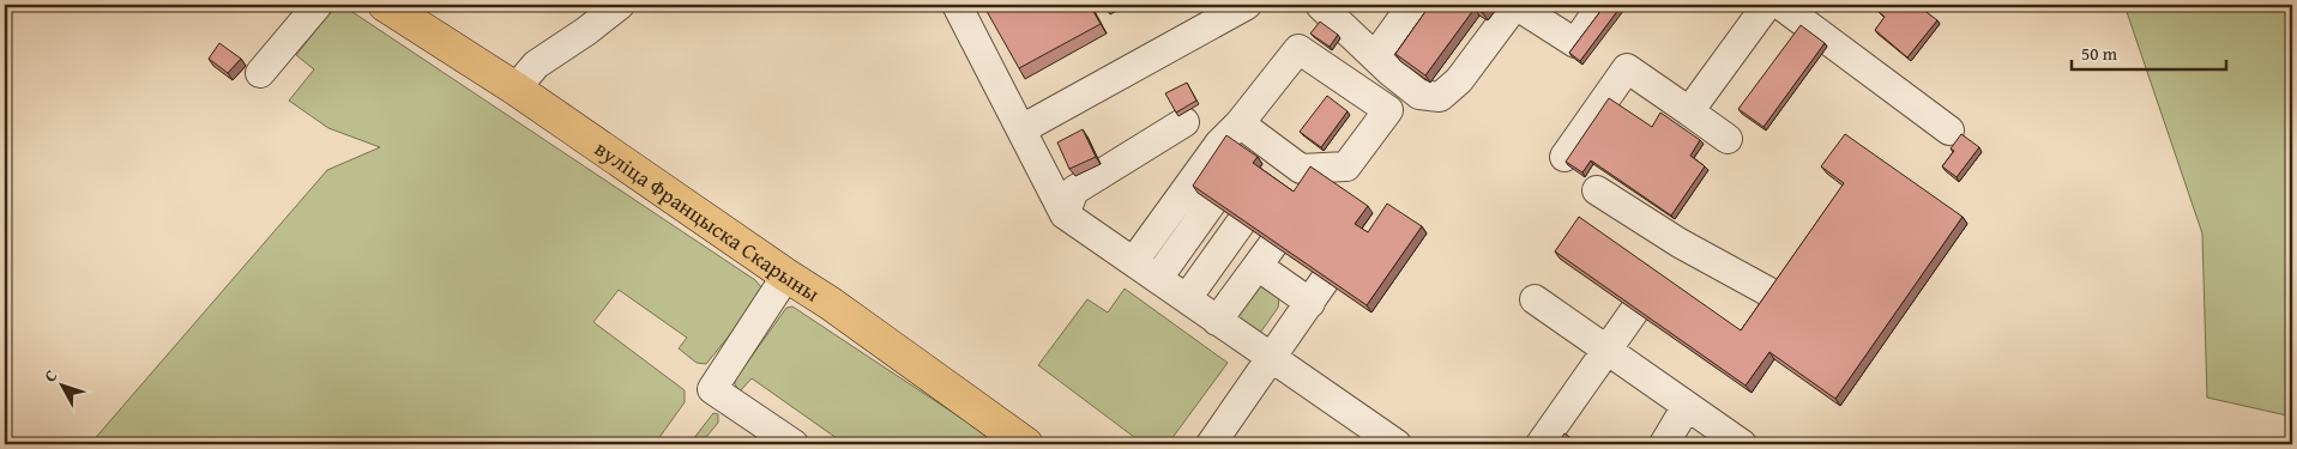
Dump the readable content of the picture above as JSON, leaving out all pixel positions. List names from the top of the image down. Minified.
{"streets":{"main road":["вуліца Францыска Скарыны"]},"scale_bar":"50 m","north":"top left"}
